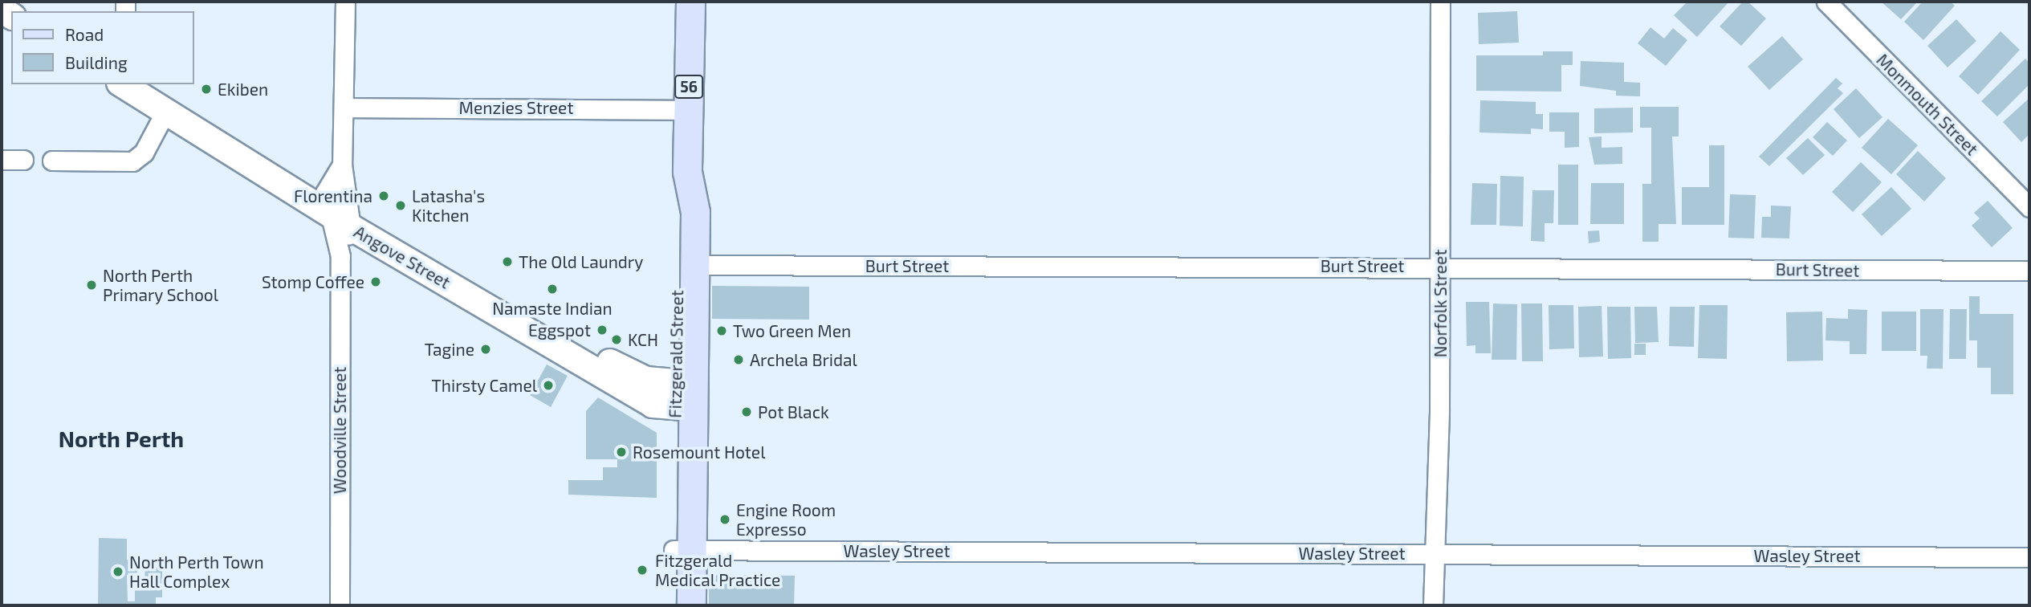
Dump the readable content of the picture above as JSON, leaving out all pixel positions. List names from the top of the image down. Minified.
{"streets":{"main road":["56","Angove Street","Fitzgerald Street"],"street":["Monmouth Street","Menzies Street","Burt Street","Norfolk Street","Woodville Street","Wasley Street"]},"crossings":[["Menzies Street","Fitzgerald Street"],["Menzies Street","Woodville Street"],["Angove Street","Fitzgerald Street"],["Angove Street","Woodville Street"],["Burt Street","Norfolk Street"],["Burt Street","Fitzgerald Street"],["Norfolk Street","Wasley Street"],["Fitzgerald Street","Wasley Street"]],"districts":["North Perth"],"places":["Ekiben","Florentina","Latasha's Kitchen","The Old Laundry","Stomp Coffee","North Perth Primary School","Namaste Indian","Eggspot","Two Green Men","KCH","Tagine","Archela Bridal","Thirsty Camel","Pot Black","Rosemount Hotel","Engine Room Expresso","Fitzgerald Medical Practice","North Perth Town Hall Complex"],"legend":["Road","Building"]}
